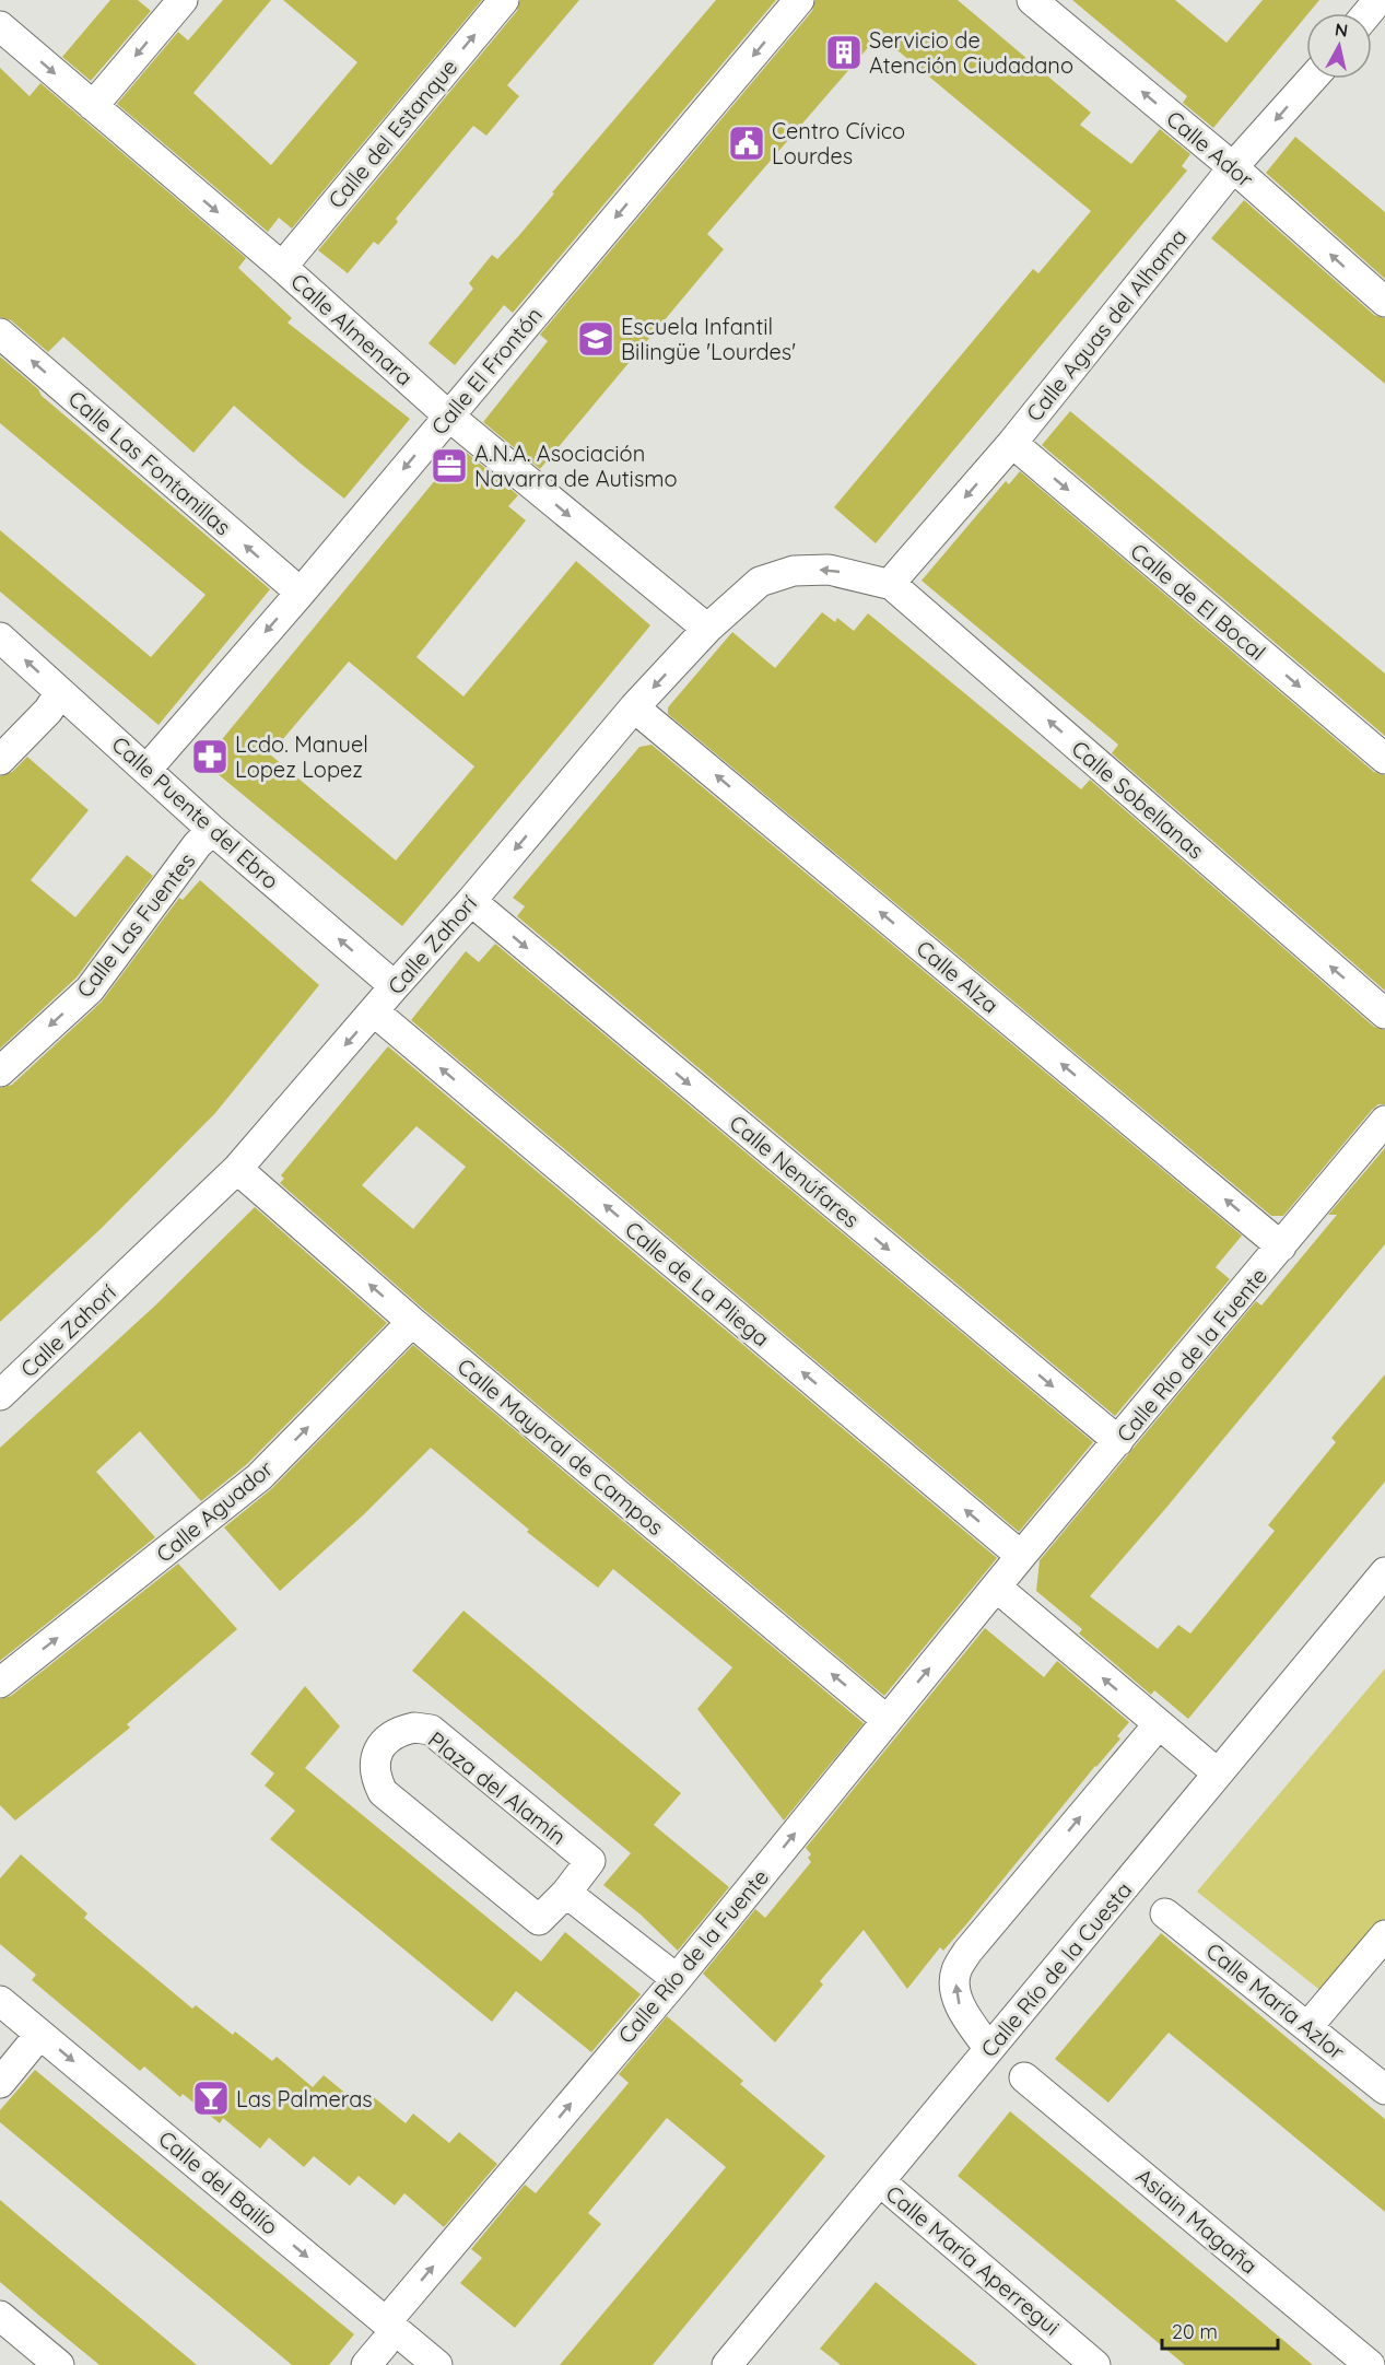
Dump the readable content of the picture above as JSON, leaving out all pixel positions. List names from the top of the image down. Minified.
{"streets":{"street":["Calle del Estanque","Calle Ador","Calle Aguas del Alhama","Calle Almenara","Calle El Frontón","Calle Las Fontanillas","Calle de El Bocal","Calle Sobellanas","Calle Puente del Ebro","Calle Las Fuentes","Calle Zahorí","Calle Alza","Calle Nenúfares","Calle de La Pliega","Calle Río de la Fuente","Calle Mayoral de Campos","Calle Aguador","Plaza del Alamín","Calle Río de la Cuesta","Calle María Azlor","Calle del Bailío","Asiain Magaña","Calle María Aperregui"]},"crossings":[["Calle del Estanque","Calle Almenara"],["Calle Ador","Calle Aguas del Alhama"],["Calle Aguas del Alhama","Calle de El Bocal"],["Calle Aguas del Alhama","Calle Sobellanas"],["Calle Aguas del Alhama","Calle Zahorí"],["Calle Almenara","Calle El Frontón"],["Calle Almenara","Calle Zahorí"],["Calle El Frontón","Calle Las Fontanillas"],["Calle El Frontón","Calle Puente del Ebro"],["Calle Sobellanas","Calle Zahorí"],["Calle Puente del Ebro","Calle Las Fuentes"],["Calle Puente del Ebro","Calle Zahorí"],["Calle Zahorí","Calle Alza"],["Calle Zahorí","Calle Nenúfares"],["Calle Zahorí","Calle de La Pliega"],["Calle Zahorí","Calle Mayoral de Campos"],["Calle Alza","Calle Río de la Fuente"],["Calle Nenúfares","Calle Río de la Fuente"],["Calle de La Pliega","Calle Río de la Fuente"],["Calle Río de la Fuente","Calle Mayoral de Campos"],["Calle Río de la Fuente","Calle del Bailío"],["Calle Mayoral de Campos","Calle Aguador"],["Calle Río de la Cuesta","Calle María Aperregui"]],"one_way":["Calle Ador","Calle Aguas del Alhama","Calle Almenara","Calle El Frontón","Calle Las Fontanillas","Calle de El Bocal","Calle Sobellanas","Calle Puente del Ebro","Calle Las Fuentes","Calle Zahorí","Calle Alza","Calle Nenúfares","Calle de La Pliega","Calle Río de la Fuente","Calle Mayoral de Campos","Calle Aguador","Calle del Bailío"],"places":{"building":["Servicio de Atención Ciudadano"],"public building":["Centro Cívico Lourdes"],"school or university":["Escuela Infantil Bilingüe 'Lourdes'"],"office":["A.N.A. Asociación Navarra de Autismo"],"pharmacy":["Lcdo. Manuel Lopez Lopez"],"bar":["Las Palmeras"]},"scale_bar":"20 m","north":"top"}
